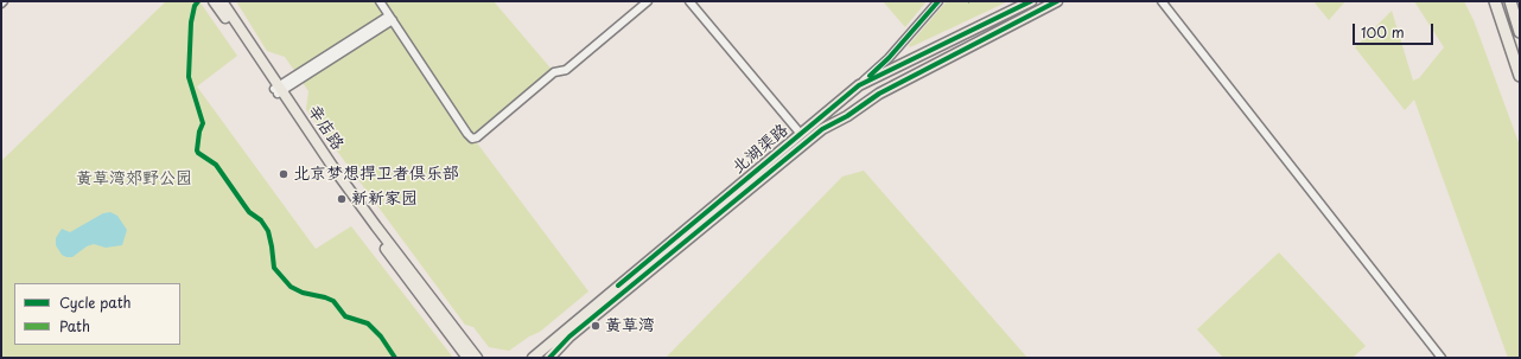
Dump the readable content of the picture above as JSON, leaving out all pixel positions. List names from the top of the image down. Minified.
{"streets":{"main road":["辛店路","北湖渠路"]},"parks":["黄草湾郊野公园"],"places":["北京梦想捍卫者俱乐部","新新家园","黄草湾"],"legend":["Cycle path","Path"],"scale_bar":"100 m"}
